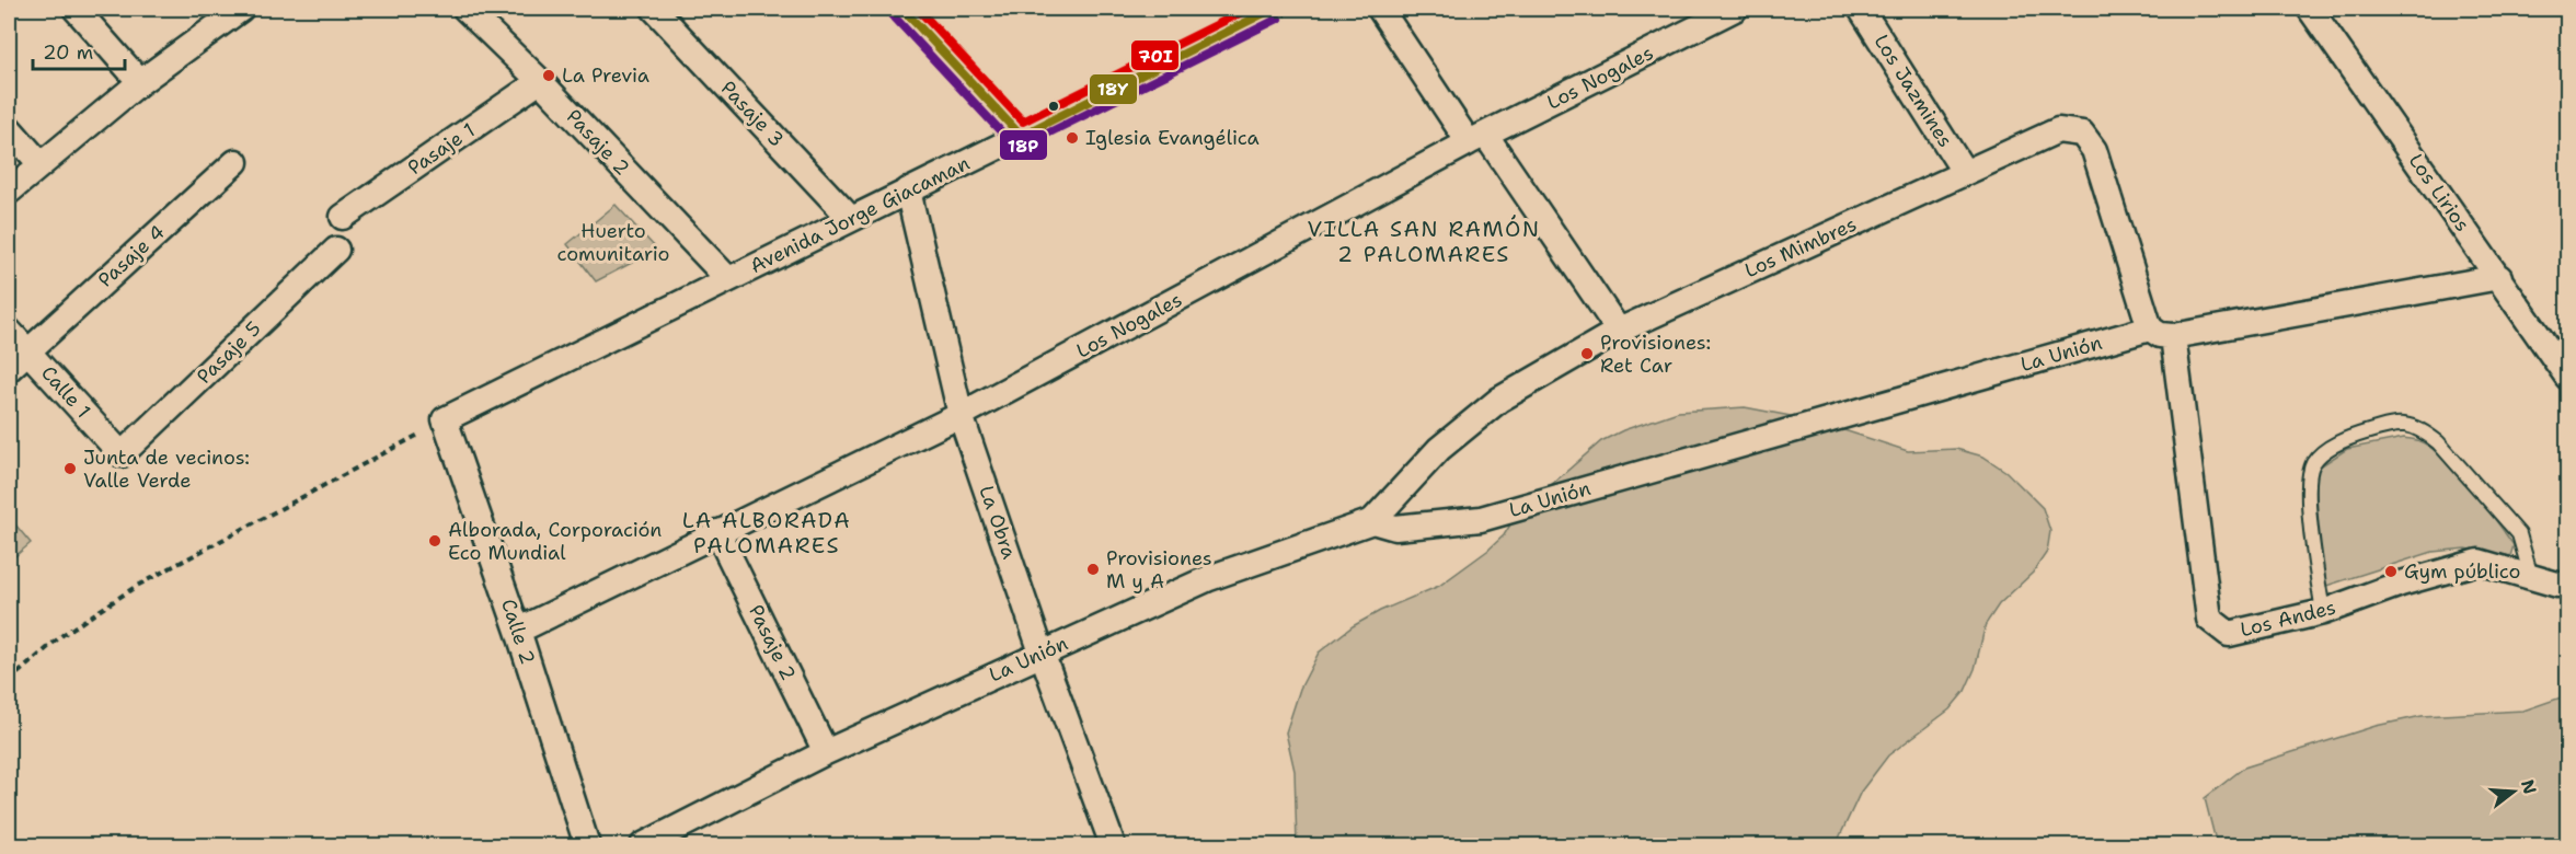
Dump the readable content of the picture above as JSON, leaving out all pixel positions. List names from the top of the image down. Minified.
{"streets":{"street":["Los Nogales","Los Jazmines","Pasaje 3","Pasaje 2","Pasaje 1","Los Lirios","Avenida Jorge Giacaman","Los Mimbres","Pasaje 4","Pasaje 5","La Unión","Calle 1","La Obra","Los Andes","Calle 2"]},"crossings":[["Los Nogales","Pasaje 2"],["Los Nogales","La Obra"],["Los Nogales","Calle 2"],["Los Jazmines","Los Mimbres"],["Pasaje 3","Avenida Jorge Giacaman"],["Pasaje 2","Pasaje 1"],["Pasaje 2","Avenida Jorge Giacaman"],["Pasaje 2","La Unión"],["Avenida Jorge Giacaman","La Obra"],["Avenida Jorge Giacaman","Calle 2"],["Los Mimbres","La Unión"],["Pasaje 4","Calle 1"],["Pasaje 5","Calle 1"],["La Unión","La Obra"]],"districts":["VILLA SAN RAMÓN 2 PALOMARES","LA ALBORADA PALOMARES"],"parks":["Huerto comunitario"],"places":["La Previa","Iglesia Evangélica","Provisiones: Ret Car","Junta de vecinos: Valle Verde","Alborada, Corporación Eco Mundial","Provisiones M y A","Gym público"],"lines":["transit line 18Y","transit line 70I","transit line 18P"],"scale_bar":"20 m","north":"right"}
